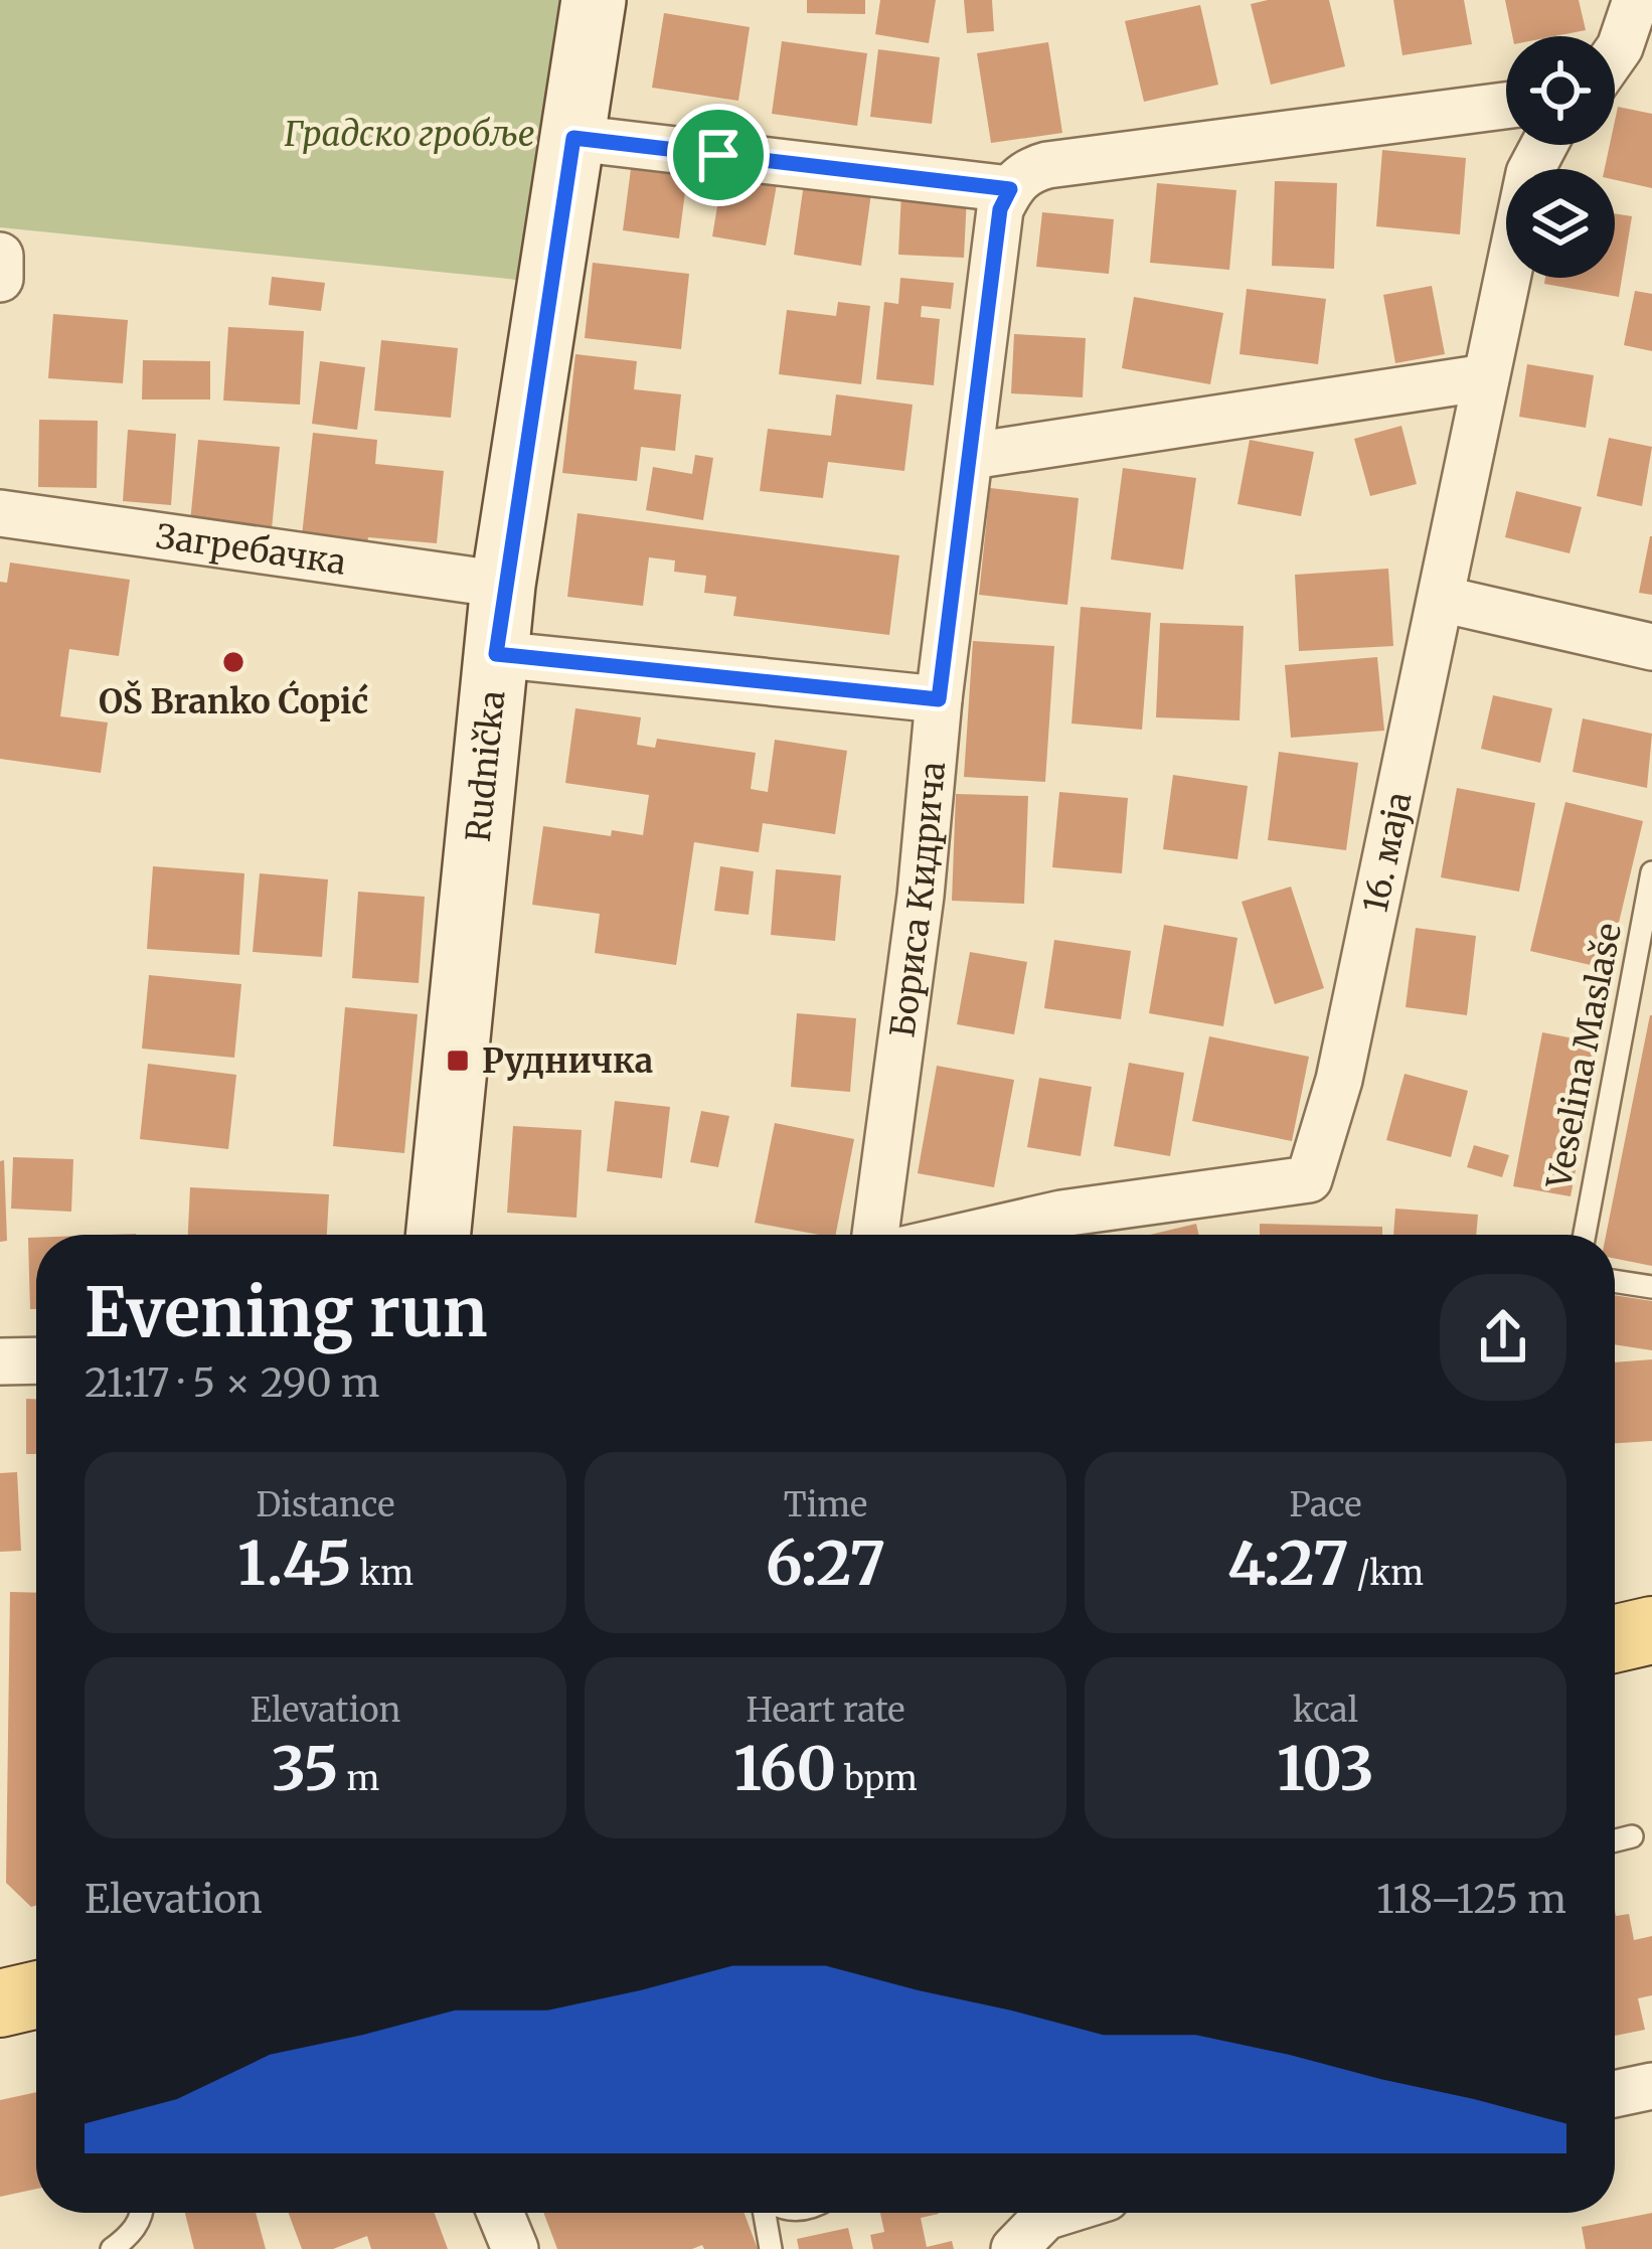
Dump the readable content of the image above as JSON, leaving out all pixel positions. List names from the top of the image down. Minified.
{"streets":{"street":["Загребачка","Rudnička","16. маја","Бориса Kидрича"],"lane":["Veselina Maslaše"]},"crossings":[["Загребачка","Rudnička"]],"parks":["Градско гробље"],"places":{"other":["OŠ Branko Ćopić"],"transit":["Рудничка"]},"page":{"heading":["Evening run","21:17 · 5 × 290 m"],"stats":[["Distance","1.45 km"],["Time","6:27"],["Pace","4:27 /km"],["Elevation","35 m"],["Heart rate","160 bpm"],["kcal","103"]],"chart":["Elevation","118–125 m"]}}
